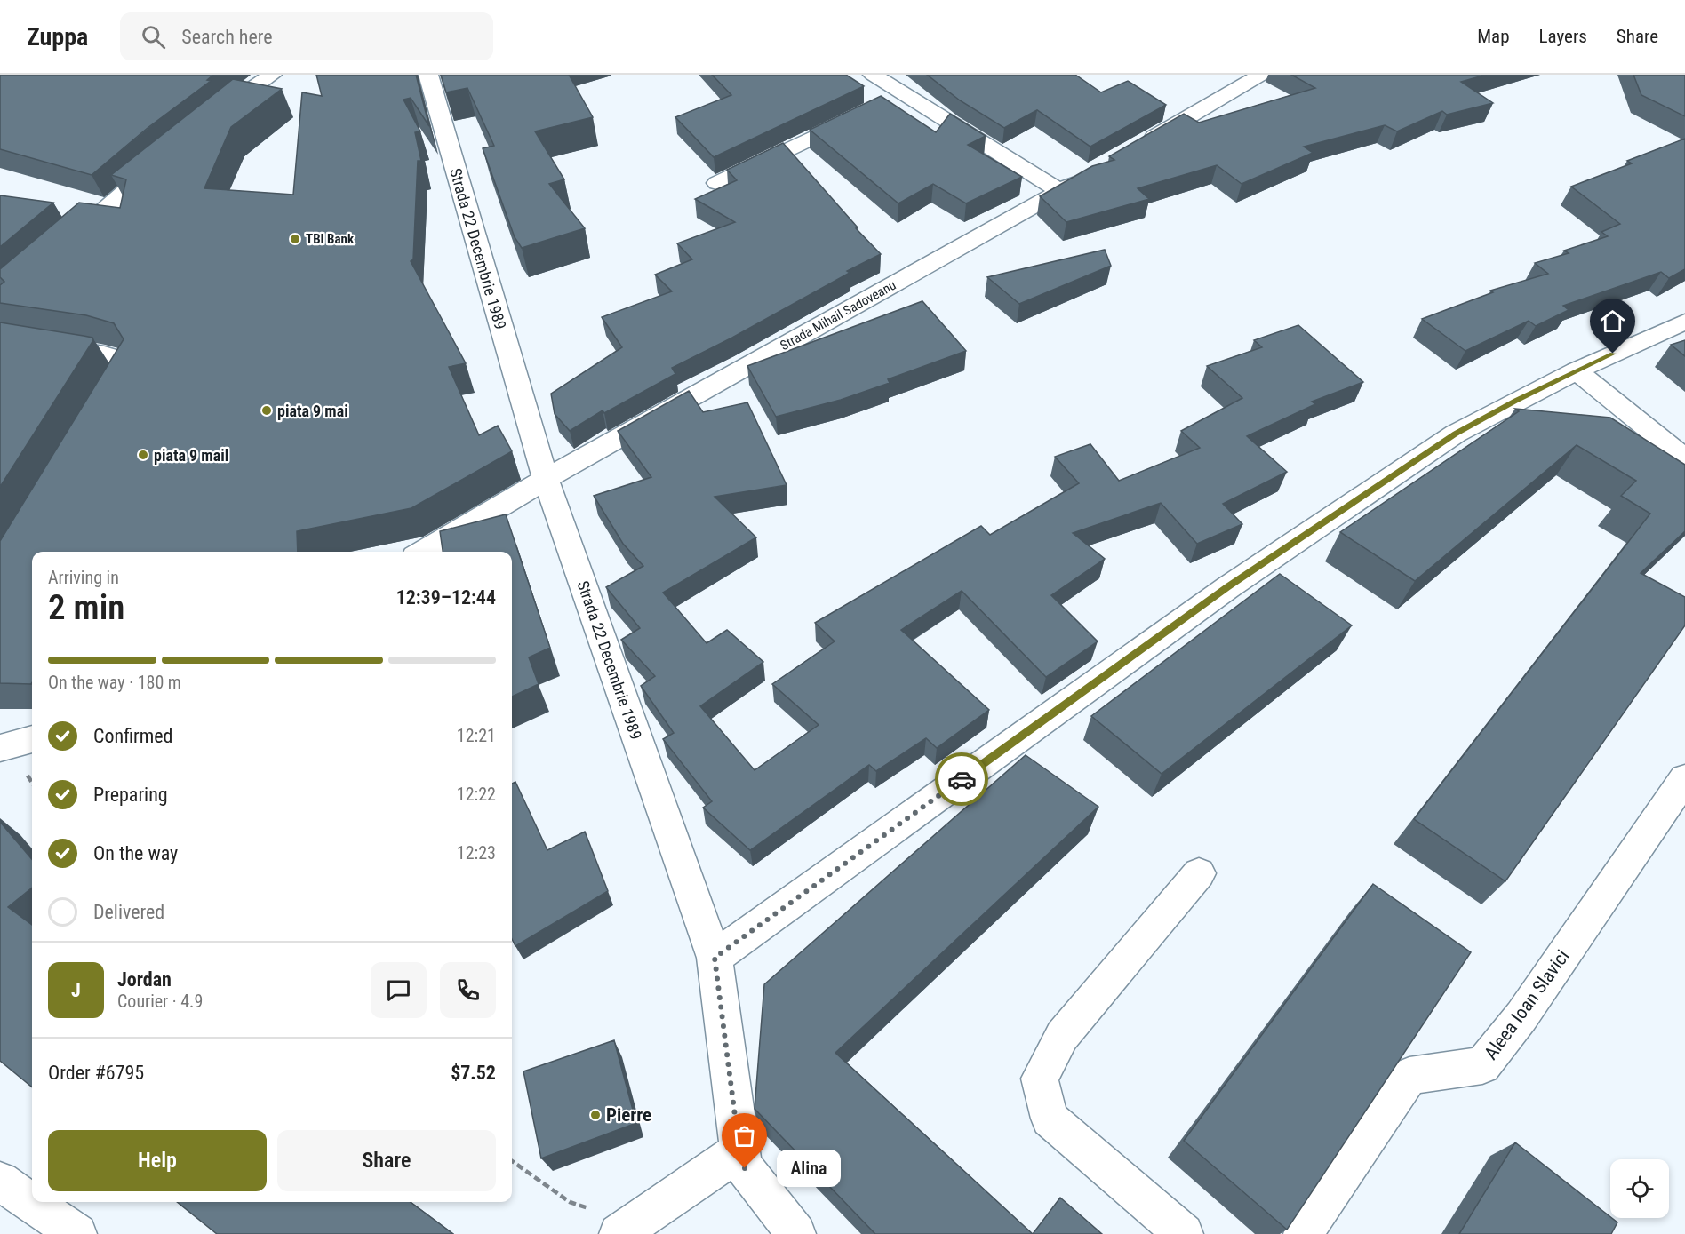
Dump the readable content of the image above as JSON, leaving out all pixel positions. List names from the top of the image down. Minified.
{"streets":{"street":["Strada 22 Decembrie 1989","Strada Mihail Sadoveanu","Aleea Ioan Slavici"]},"crossings":[["Strada 22 Decembrie 1989","Strada Mihail Sadoveanu"]],"places":["TBI Bank","piata 9 mai","piata 9 mail","Pierre","Alina"],"page":{"header":"Zuppa","search":"Search here","nav":["Map","Layers","Share"],"heading":["2 min","Arriving in","12:39–12:44"],"panel":["Jordan","Courier · 4.9","Order #6795","$7.52"],"bar":"On the way · 180 m","list":[["Confirmed","12:21"],["Preparing","12:22"],["On the way","12:23"],"Delivered"],"round":"J","buttons":["Help","Share"],"bubble":"Alina"}}
